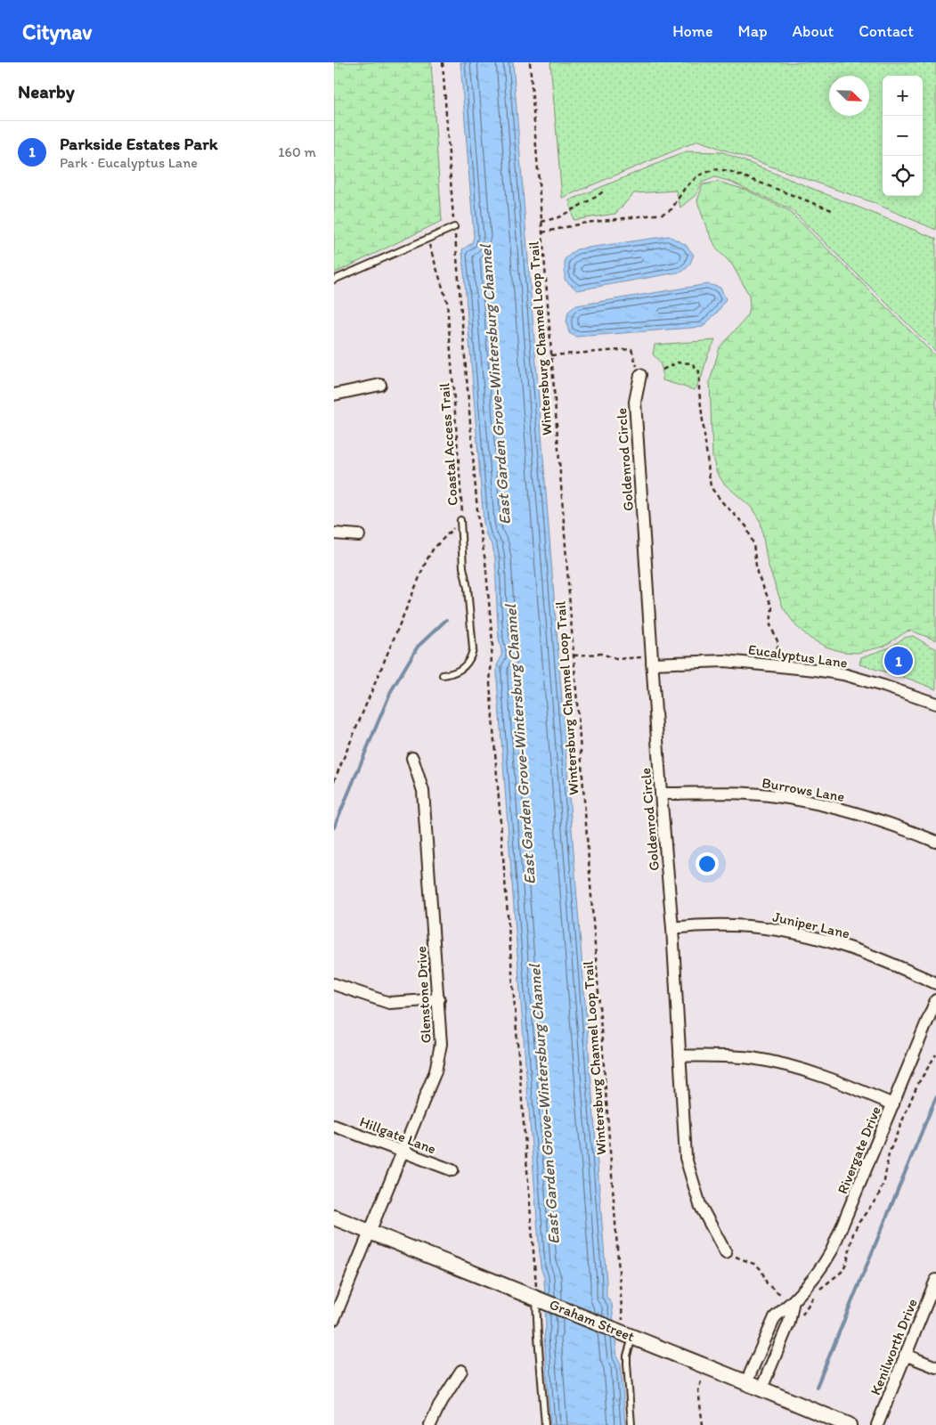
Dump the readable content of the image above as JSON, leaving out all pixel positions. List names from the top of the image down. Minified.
{"streets":{"street":["Goldenrod Circle","Eucalyptus Lane","Burrows Lane","Juniper Lane","Glenstone Drive","Hillgate Lane","Rivergate Drive","Graham Street","Kenilworth Drive"],"path":["Wintersburg Channel Loop Trail","Coastal Access Trail"]},"crossings":[["Wintersburg Channel Loop Trail","Graham Street"],["Goldenrod Circle","Eucalyptus Lane"],["Goldenrod Circle","Burrows Lane"],["Goldenrod Circle","Juniper Lane"],["Glenstone Drive","Hillgate Lane"],["Glenstone Drive","Graham Street"],["Rivergate Drive","Graham Street"]],"water":["East Garden Grove-Wintersburg Channel"],"north":"bottom right","page":{"header":"Citynav","nav":["Home","Map","About","Contact"],"heading":"Nearby","map_buttons":["+","−"],"list":[{"mark":"1","name":"Parkside Estates Park","note":"Park · Eucalyptus Lane","value":"160 m"}],"pins":"1"}}
